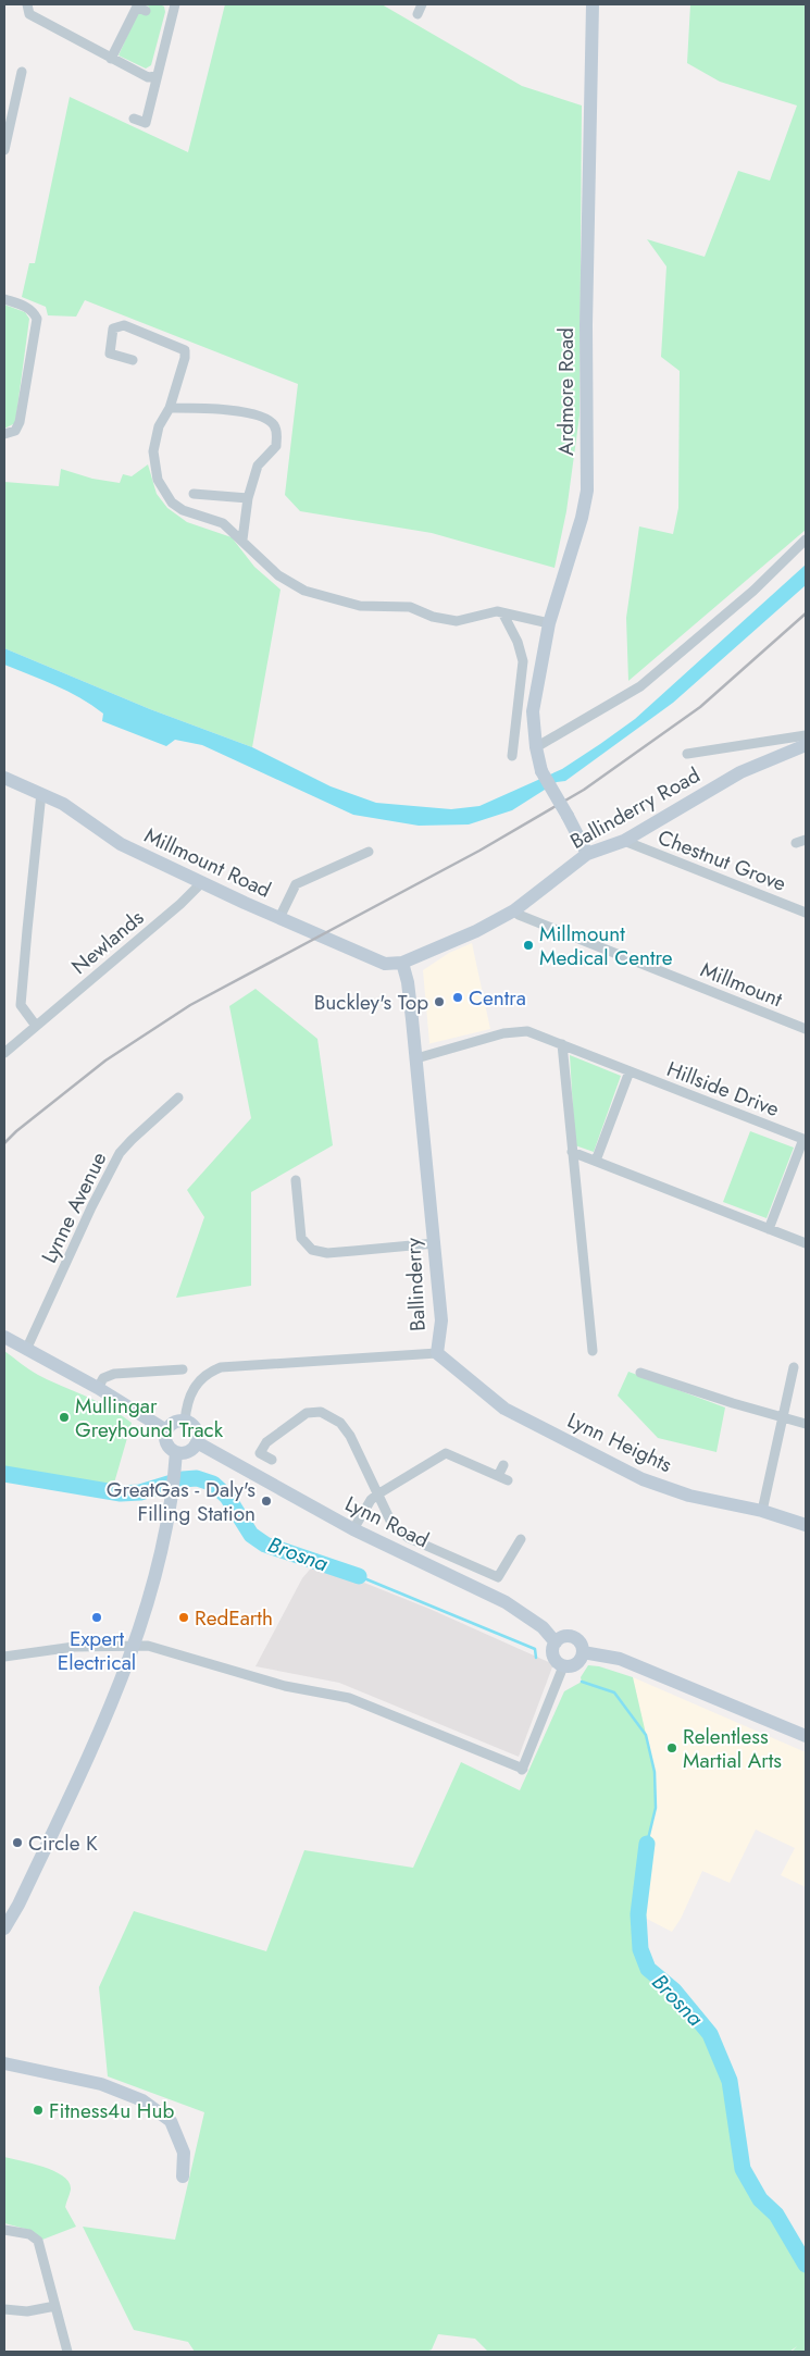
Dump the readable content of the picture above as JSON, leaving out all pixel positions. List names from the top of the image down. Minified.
{"streets":{"street":["Ardmore Road","Ballinderry Road","Chestnut Grove","Millmount Road","Newlands","Millmount","Hillside Drive","Lynne Avenue","Ballinderry","Lynn Heights","Lynn Road"]},"crossings":[["Ardmore Road","Ballinderry Road"],["Ballinderry Road","Chestnut Grove"],["Ballinderry Road","Millmount Road"],["Ballinderry Road","Millmount"],["Ballinderry Road","Ballinderry"],["Millmount Road","Newlands"],["Millmount Road","Ballinderry"],["Hillside Drive","Ballinderry"],["Ballinderry","Lynn Heights"],["Ballinderry","Lynn Road"]],"water":["Brosna"],"places":["Millmount Medical Centre","Centra","Buckley's Top","Mullingar Greyhound Track","GreatGas - Daly's Filling Station","Expert Electrical","RedEarth","Relentless Martial Arts","Circle K","Fitness4u Hub"]}
